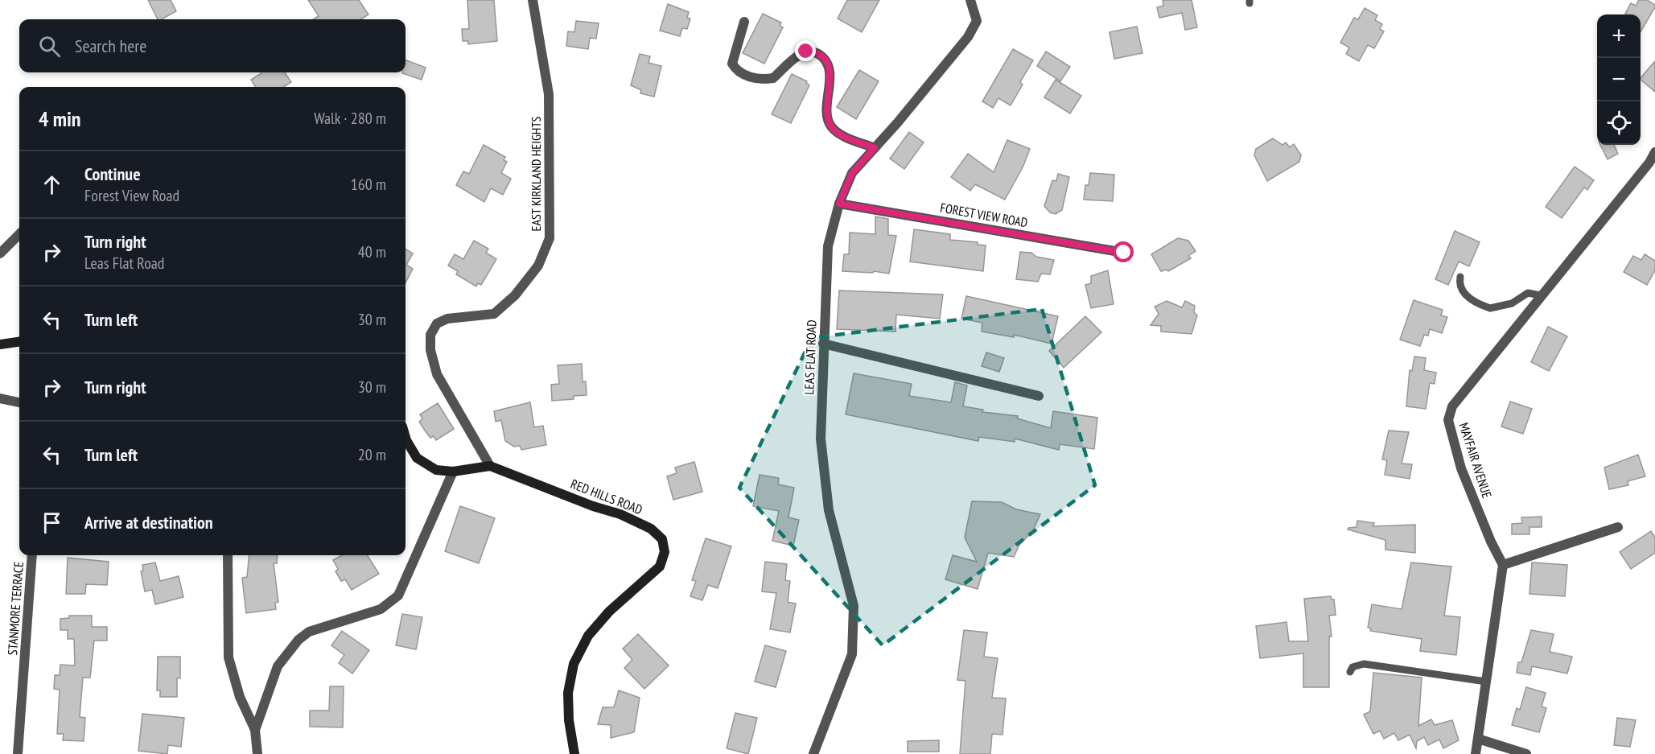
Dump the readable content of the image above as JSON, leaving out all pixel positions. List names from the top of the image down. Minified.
{"streets":{"main road":["RED HILLS ROAD"],"street":["EAST KIRKLAND HEIGHTS","FOREST VIEW ROAD","LEAS FLAT ROAD","MAYFAIR AVENUE","STANMORE TERRACE"]},"crossings":[["EAST KIRKLAND HEIGHTS","RED HILLS ROAD"],["FOREST VIEW ROAD","LEAS FLAT ROAD"]],"page":{"map_buttons":["+","−"],"search":"Search here","heading":["4 min","Walk · 280 m"],"list":[["Continue","Forest View Road","160 m"],["Turn right","Leas Flat Road","40 m"],["Turn left","30 m"],["Turn right","30 m"],["Turn left","20 m"],"Arrive at destination"]}}
